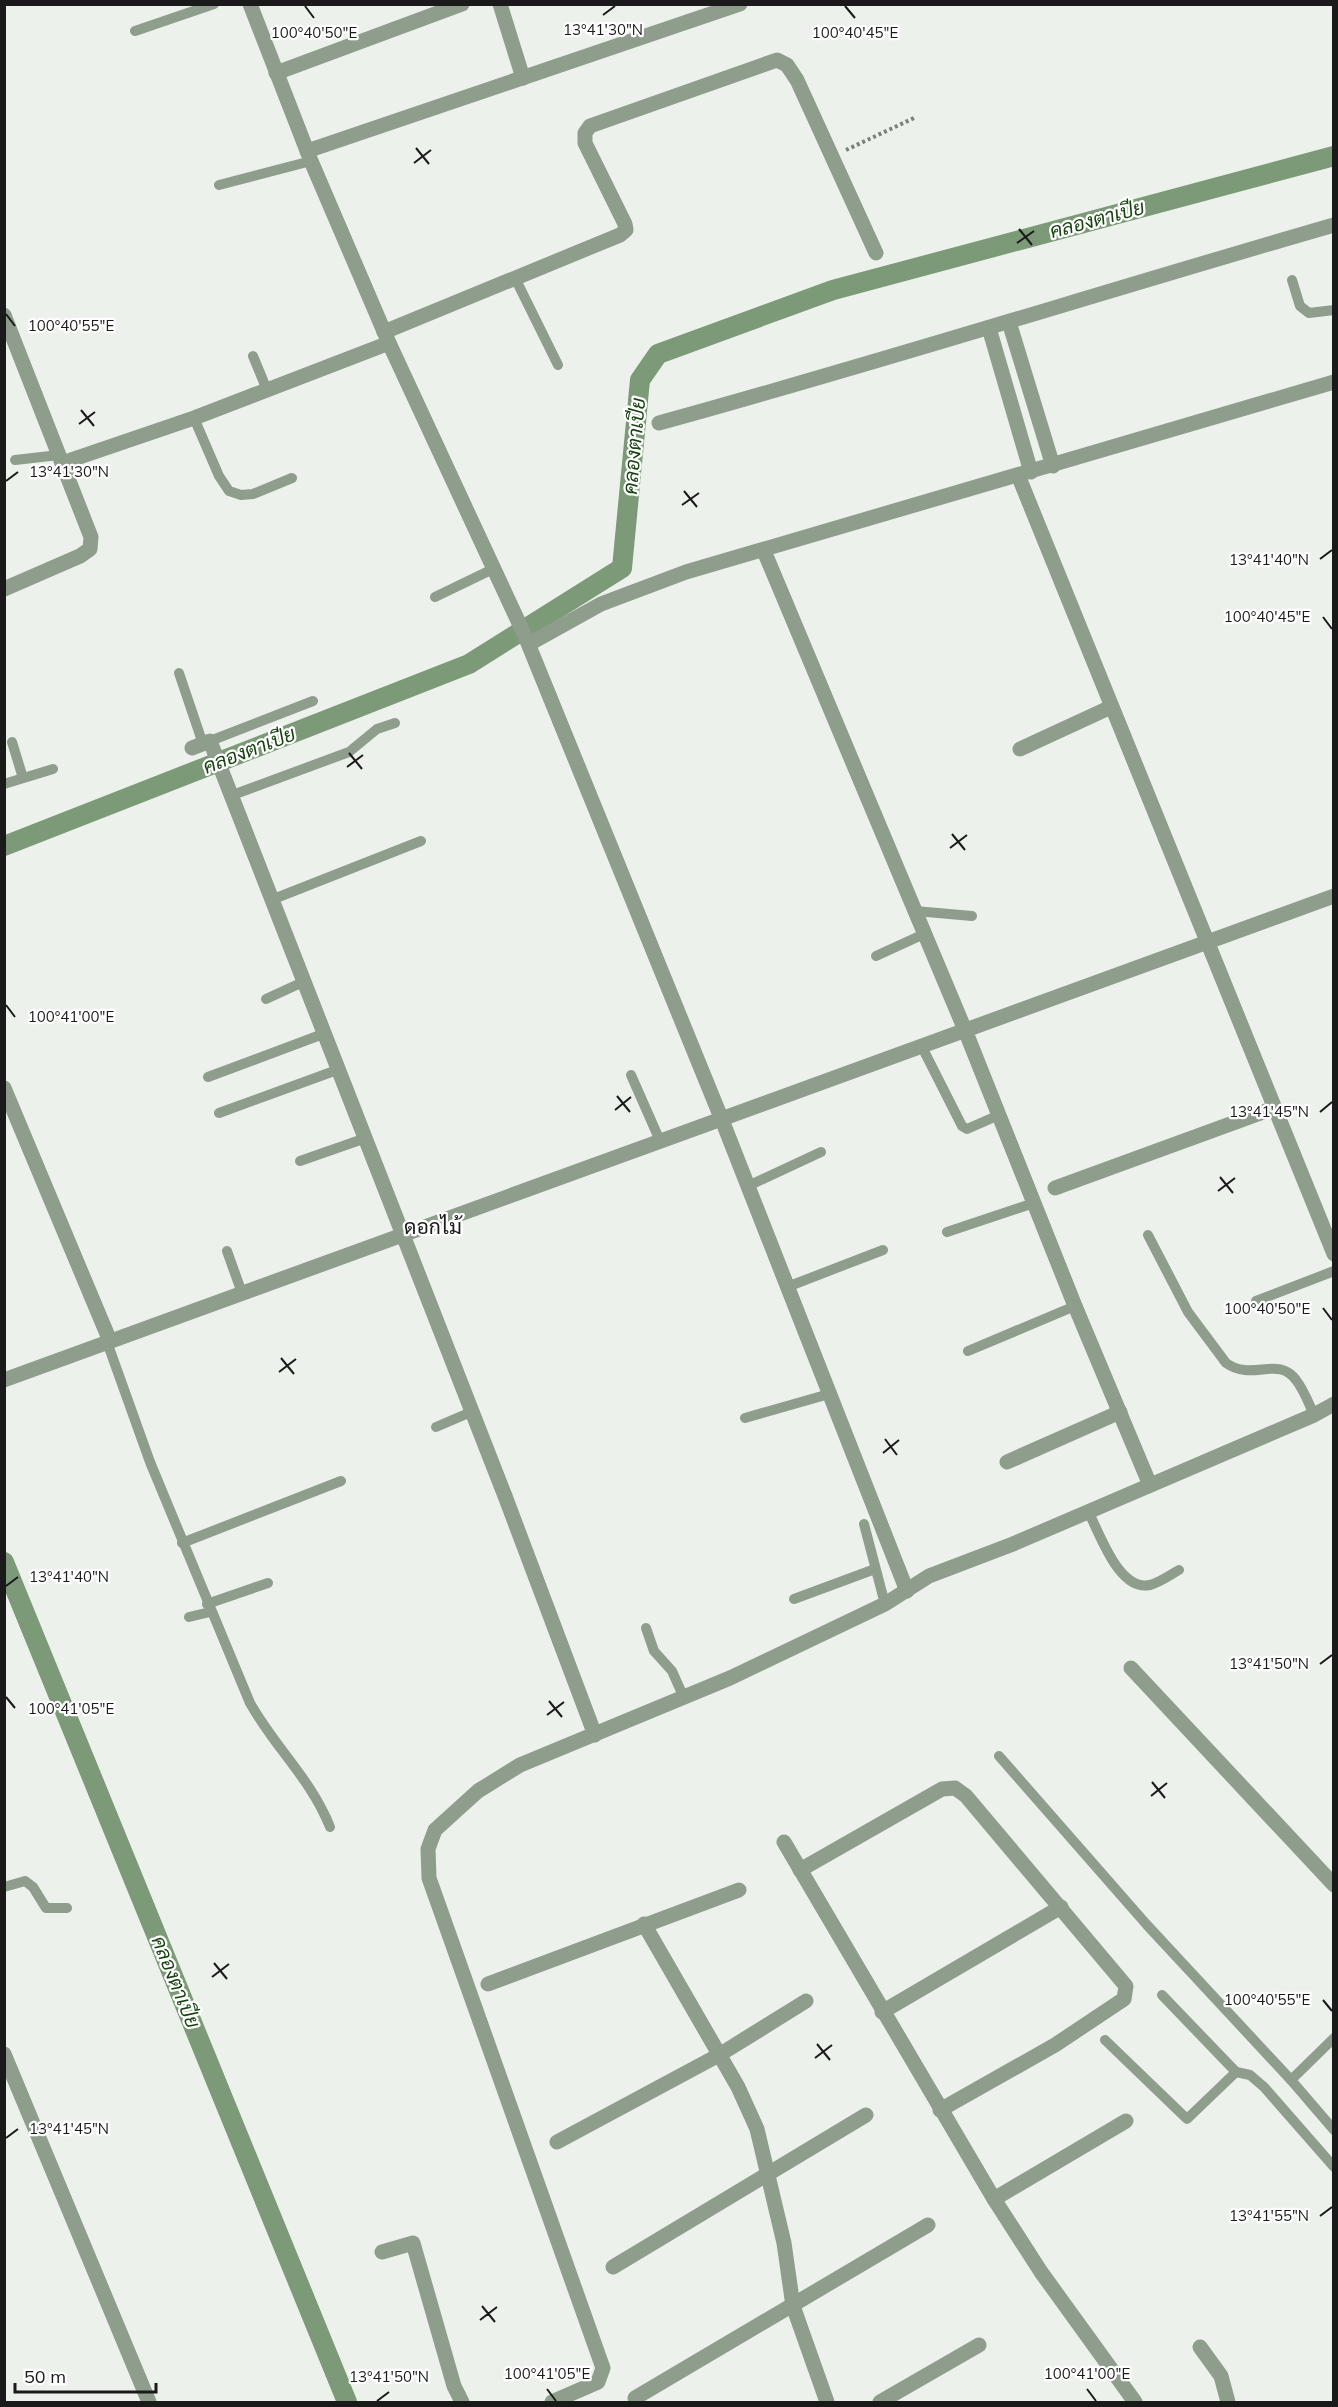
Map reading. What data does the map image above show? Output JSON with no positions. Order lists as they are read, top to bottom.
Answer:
{
  "districts": ["ดอกไม้"],
  "water": ["คลองตาเปีย"],
  "scale_bar": "50 m",
  "coordinates": [
    "13°41'30\"N",
    "100°40'50\"E",
    "100°40'45\"E",
    "100°40'55\"E",
    "13°41'40\"N",
    "100°41'00\"E",
    "13°41'45\"N",
    "13°41'50\"N",
    "100°41'05\"E",
    "13°41'55\"N"
  ]
}
